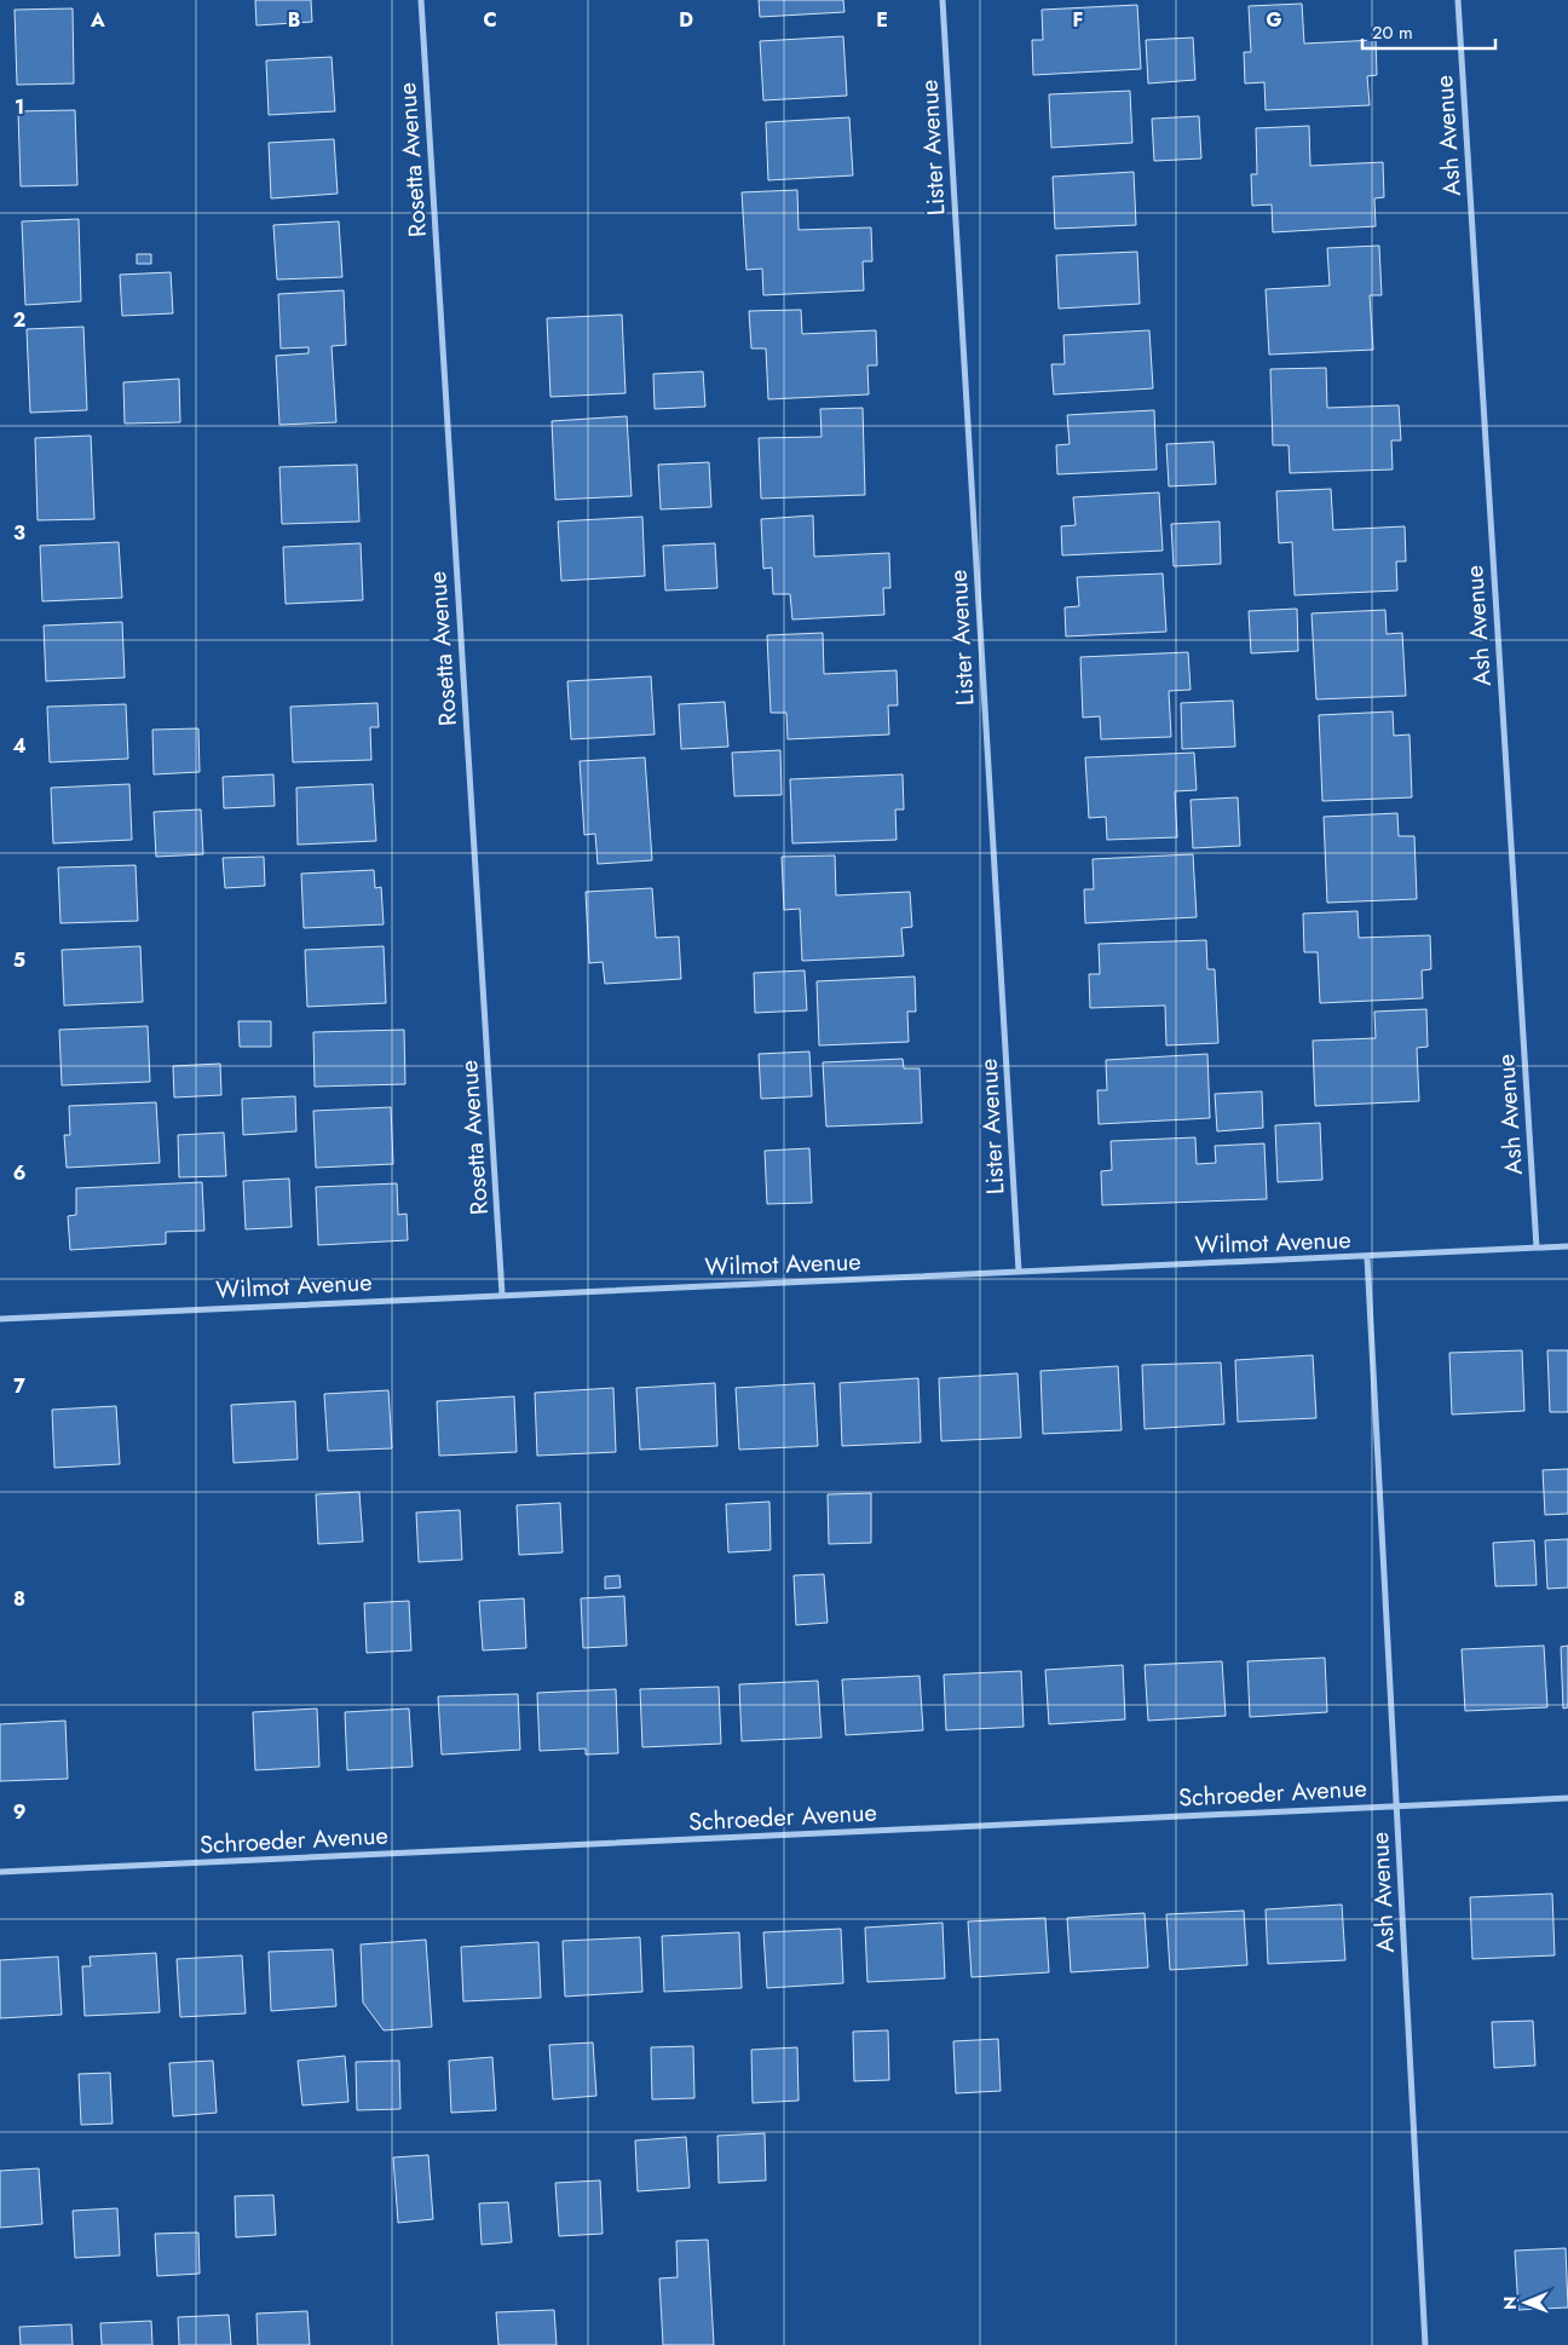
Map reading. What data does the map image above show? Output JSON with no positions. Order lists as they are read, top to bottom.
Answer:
{
  "streets": {
    "street": [
      "Ash Avenue",
      "Lister Avenue",
      "Rosetta Avenue",
      "Wilmot Avenue",
      "Schroeder Avenue"
    ]
  },
  "crossings": [
    ["Ash Avenue", "Wilmot Avenue"],
    ["Ash Avenue", "Schroeder Avenue"],
    ["Lister Avenue", "Wilmot Avenue"],
    ["Rosetta Avenue", "Wilmot Avenue"]
  ],
  "scale_bar": "20 m",
  "north": "left",
  "grid": {
    "columns": [
      "A",
      "B",
      "C",
      "D",
      "E",
      "F",
      "G"
    ],
    "rows": [
      "1",
      "2",
      "3",
      "4",
      "5",
      "6",
      "7",
      "8",
      "9"
    ]
  }
}
